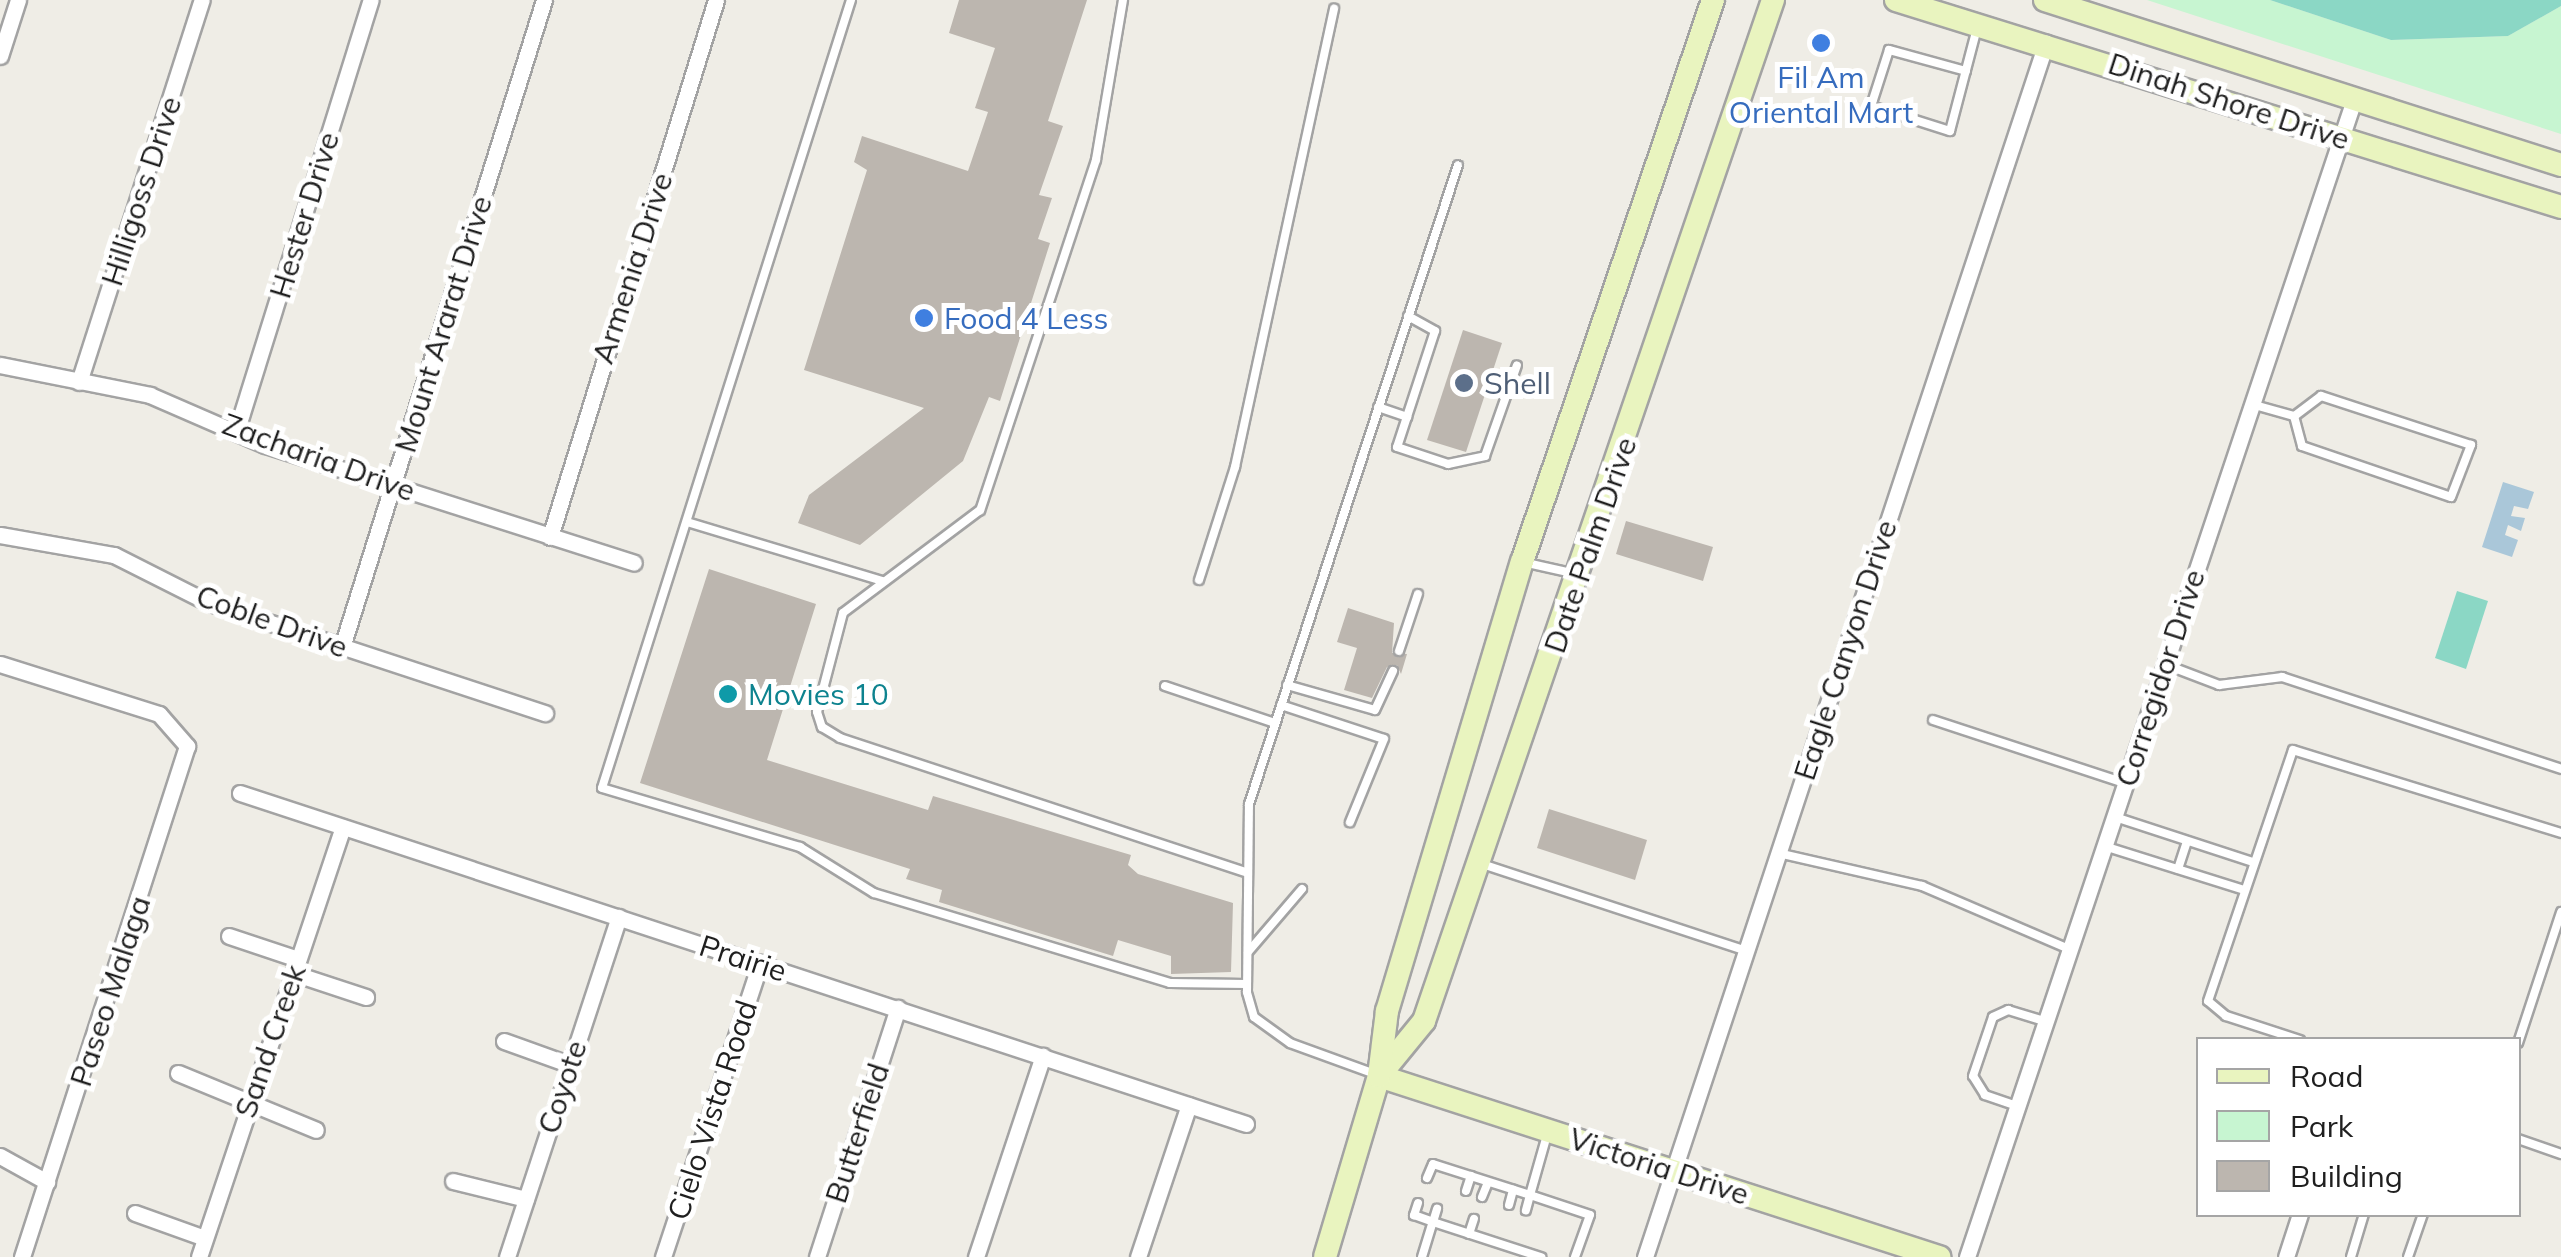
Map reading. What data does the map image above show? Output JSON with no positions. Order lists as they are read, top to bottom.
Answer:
{
  "streets": {
    "main road": ["Dinah Shore Drive", "Date Palm Drive", "Victoria Drive"],
    "street": [
      "Hilligoss Drive",
      "Hester Drive",
      "Armenia Drive",
      "Mount Ararat Drive",
      "Zacharia Drive",
      "Coble Drive",
      "Eagle Canyon Drive",
      "Corregidor Drive",
      "Prairie",
      "Paseo Malaga",
      "Sand Creek",
      "Coyote",
      "Cielo Vista Road",
      "Butterfield"
    ]
  },
  "crossings": [
    ["Dinah Shore Drive", "Eagle Canyon Drive"],
    ["Dinah Shore Drive", "Corregidor Drive"],
    ["Hilligoss Drive", "Zacharia Drive"],
    ["Hester Drive", "Zacharia Drive"],
    ["Armenia Drive", "Zacharia Drive"],
    ["Mount Ararat Drive", "Zacharia Drive"],
    ["Mount Ararat Drive", "Coble Drive"],
    ["Date Palm Drive", "Victoria Drive"],
    ["Eagle Canyon Drive", "Victoria Drive"],
    ["Prairie", "Sand Creek"],
    ["Prairie", "Coyote"],
    ["Prairie", "Cielo Vista Road"],
    ["Prairie", "Butterfield"]
  ],
  "places": [
    "Fil Am Oriental Mart",
    "Food 4 Less",
    "Shell",
    "Movies 10"
  ],
  "legend": ["Road", "Park", "Building"]
}
